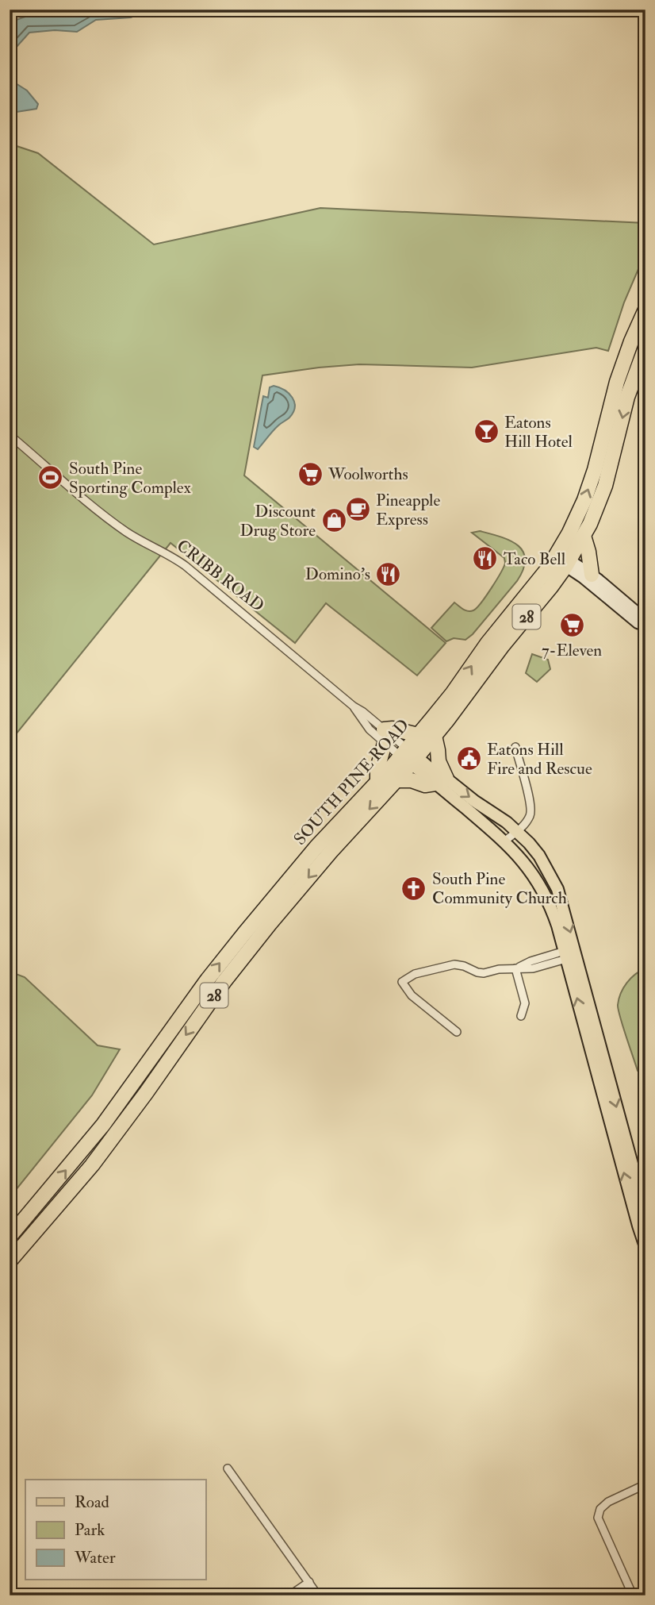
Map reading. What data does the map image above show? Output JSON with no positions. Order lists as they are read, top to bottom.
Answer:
{
  "streets": {
    "highway": ["28", "SOUTH PINE ROAD"],
    "street": ["CRIBB ROAD"]
  },
  "crossings": [
    ["CRIBB ROAD", "SOUTH PINE ROAD"]
  ],
  "places": {
    "bar": ["Eatons Hill Hotel"],
    "supermarket": ["Woolworths", "7-Eleven"],
    "sports": ["South Pine Sporting Complex"],
    "cafe": ["Pineapple Express"],
    "shop": ["Discount Drug Store"],
    "restaurant": ["Taco Bell", "Domino's"],
    "public building": ["Eatons Hill Fire and Rescue"],
    "church": ["South Pine Community Church"]
  },
  "legend": ["Road", "Park", "Water"]
}
